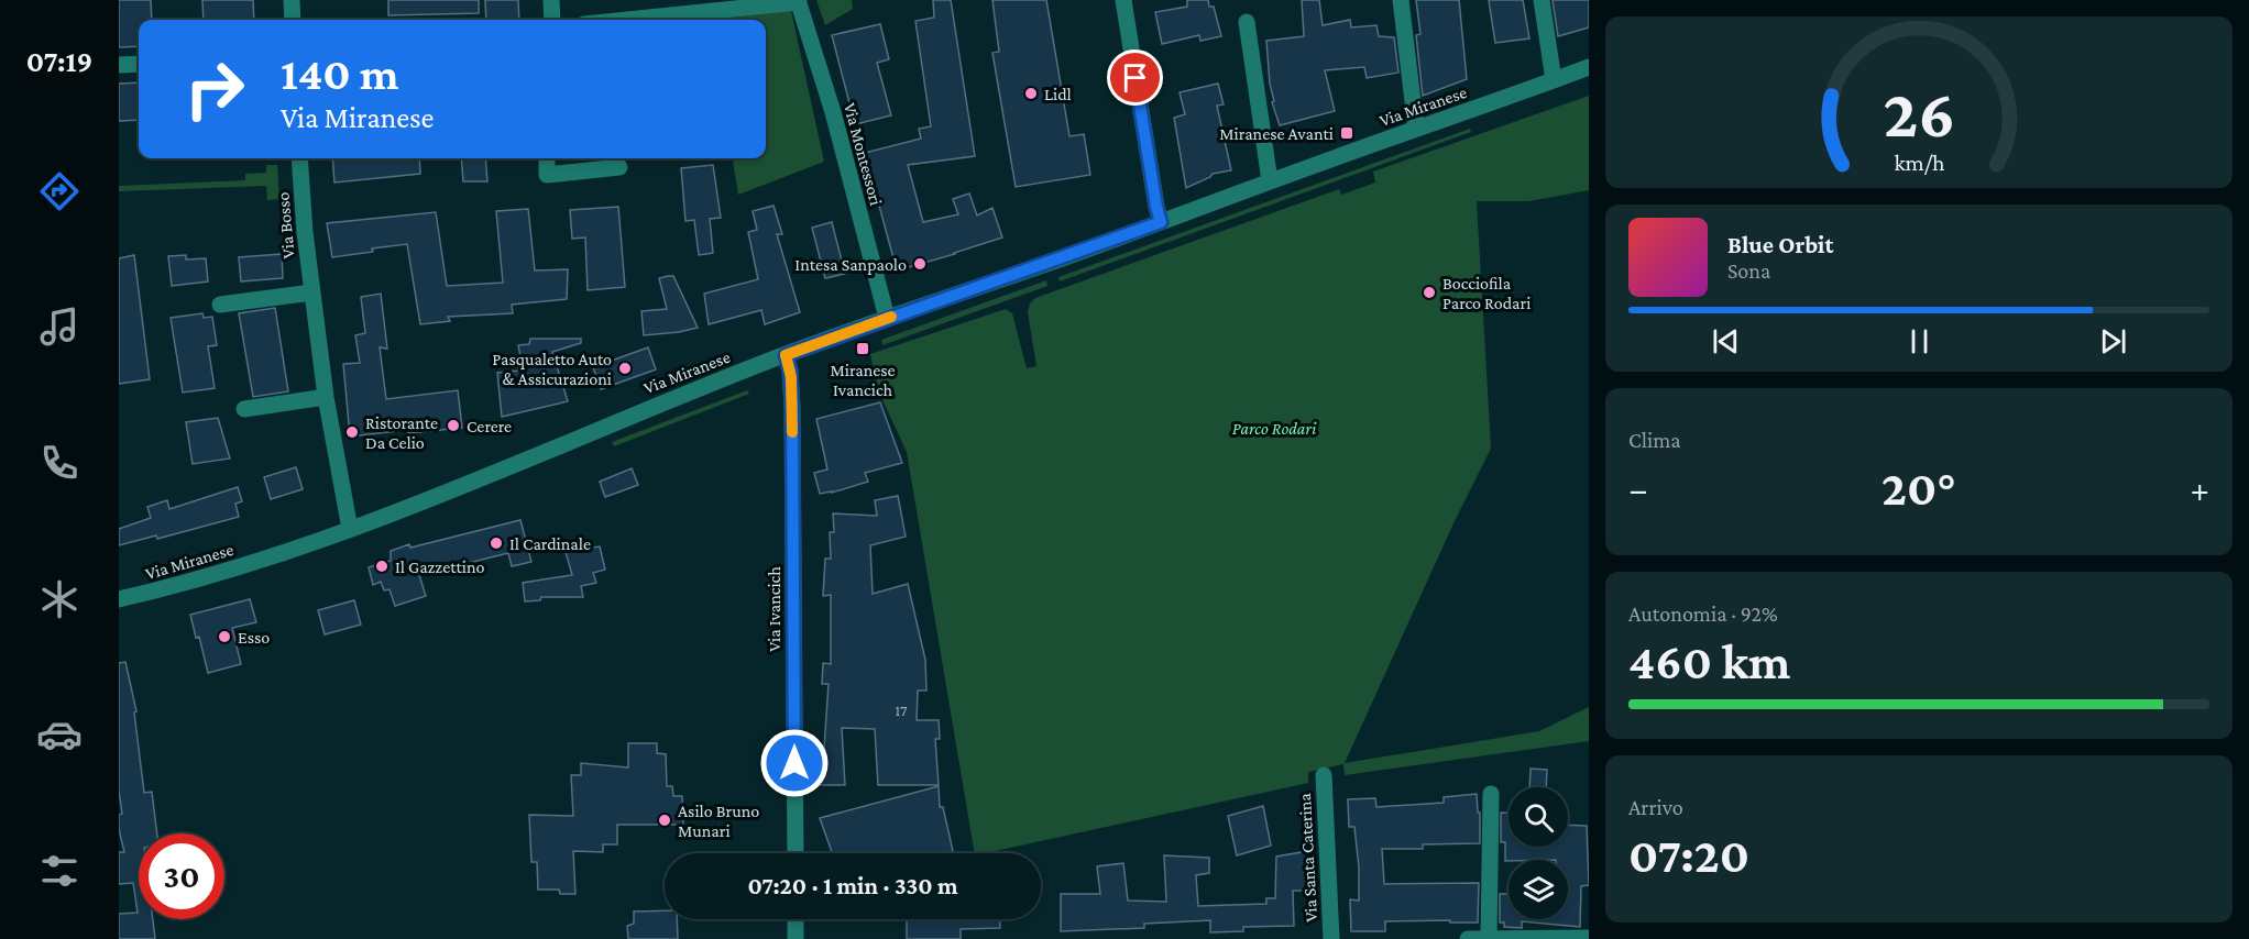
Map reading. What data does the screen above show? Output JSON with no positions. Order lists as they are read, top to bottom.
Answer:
{
  "streets": {
    "street": [
      "Via Miranese",
      "Via Montessori",
      "Via Bosso",
      "Via Ivancich",
      "Via Santa Caterina"
    ]
  },
  "crossings": [
    ["Via Miranese", "Via Montessori"],
    ["Via Miranese", "Via Bosso"],
    ["Via Miranese", "Via Ivancich"]
  ],
  "parks": ["Parco Rodari"],
  "places": {
    "other": [
      "Lidl",
      "Intesa Sanpaolo",
      "Bocciofila Parco Rodari",
      "Pasqualetto Auto & Assicurazioni",
      "Cerere",
      "Ristorante Da Celio",
      "Il Cardinale",
      "Il Gazzettino",
      "Esso",
      "Asilo Bruno Munari"
    ],
    "transit": ["Miranese Avanti", "Miranese Ivancich"]
  },
  "house_numbers": ["17"],
  "page": {
    "tabs": "07:19",
    "turn": ["140 m", "Via Miranese"],
    "song": ["Blue Orbit", "Sona"],
    "tile": [
      "Clima",
      ["Autonomia · 92%", "460 km"],
      ["Arrivo", "07:20"]
    ],
    "heat": ["−", "20°", "+"],
    "limit": "30",
    "trip": "07:20 · 1 min · 330 m",
    "gauge": ["26", "km/h"]
  }
}
